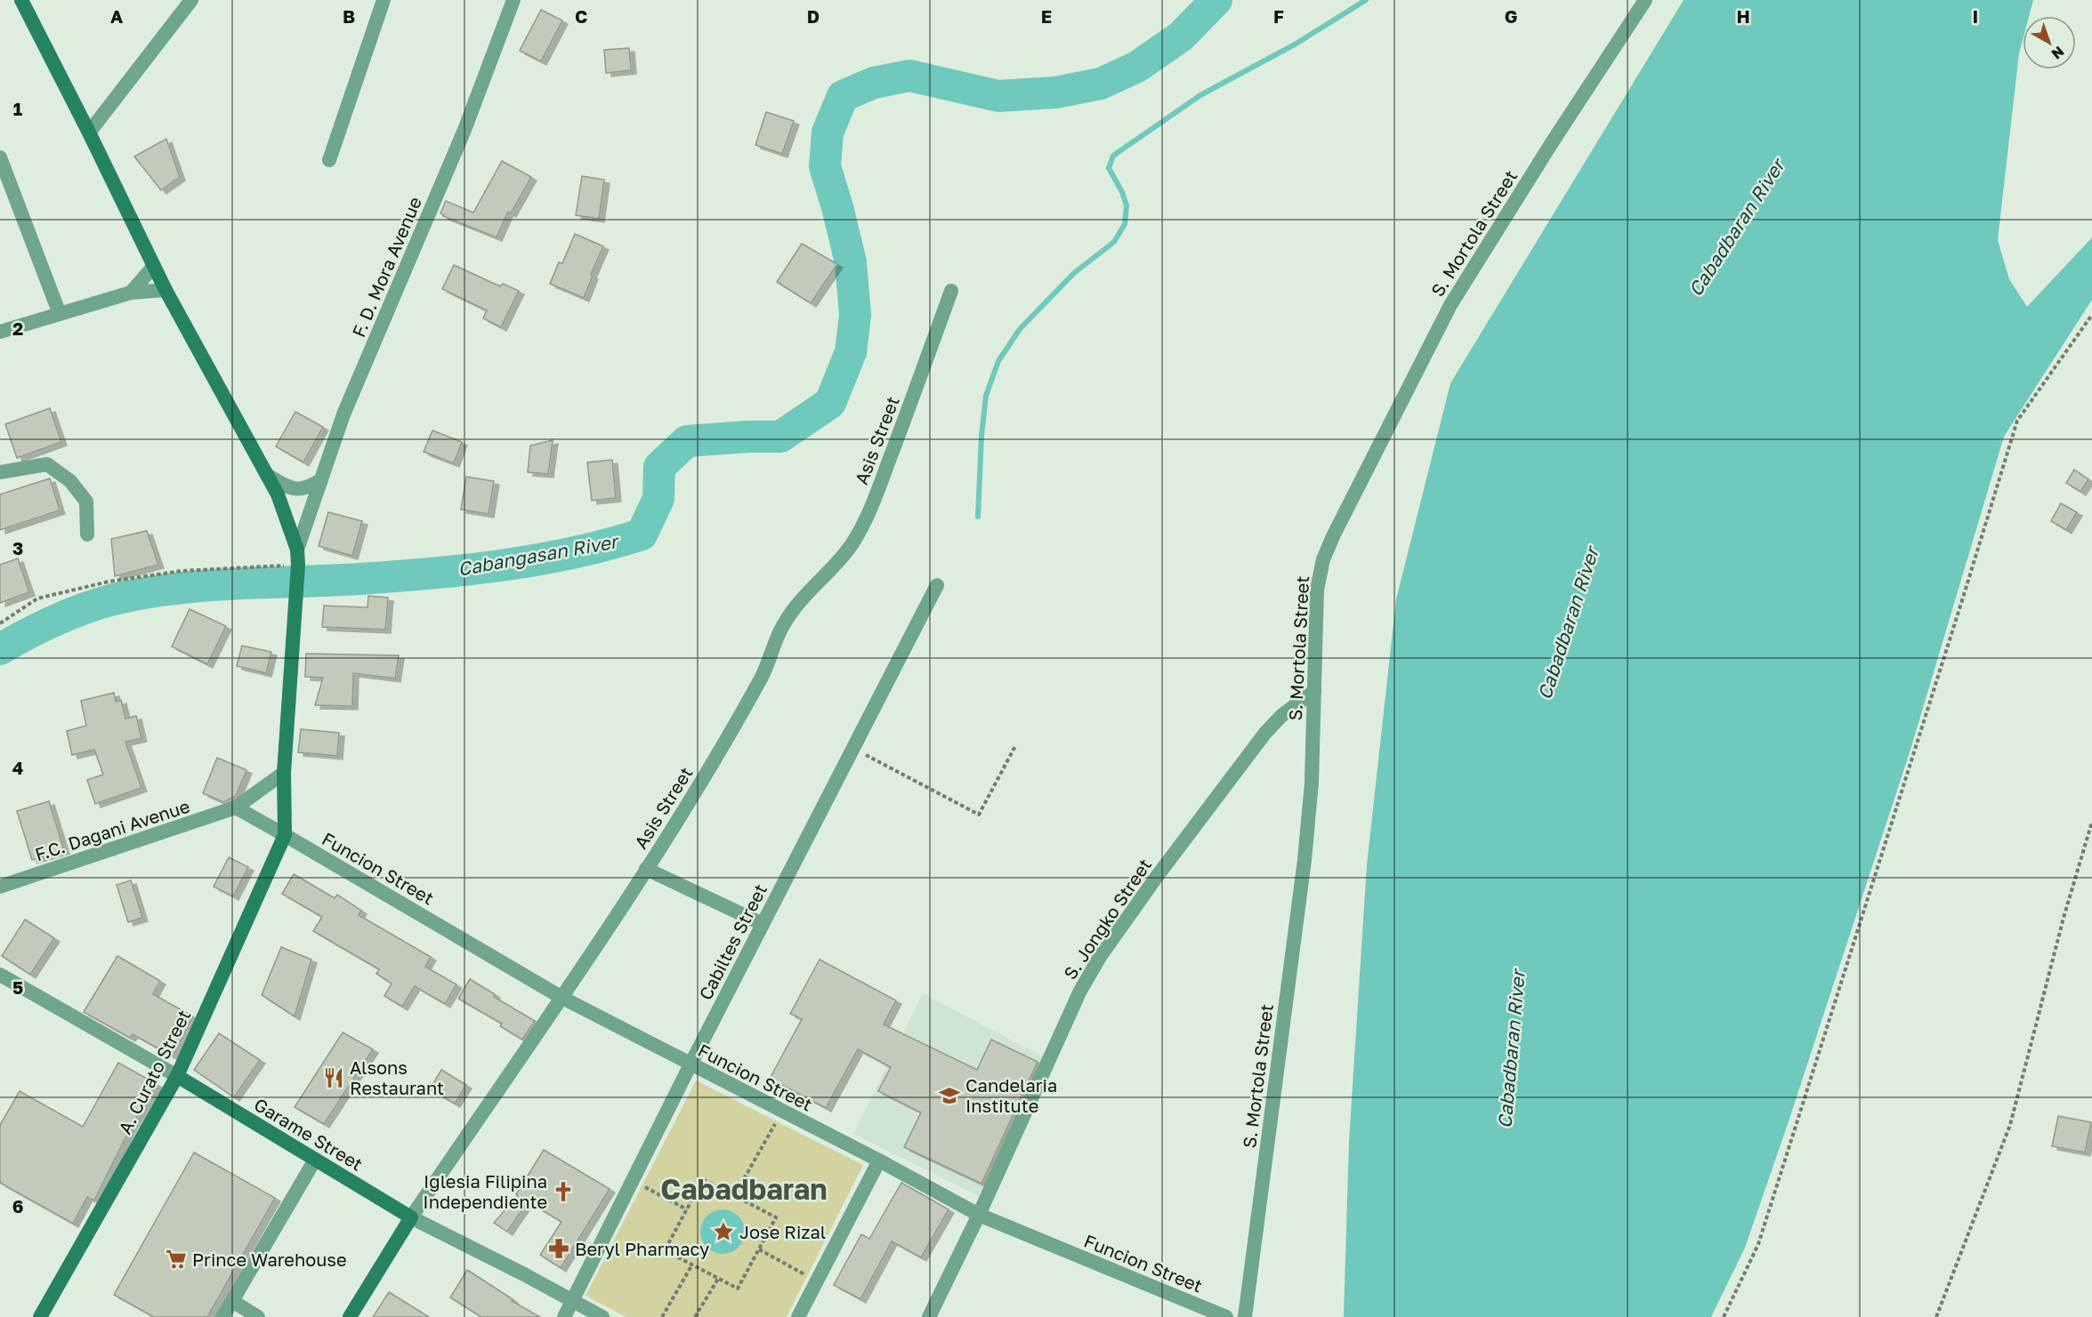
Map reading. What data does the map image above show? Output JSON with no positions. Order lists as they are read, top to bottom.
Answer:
{
  "streets": {
    "main road": ["Asis Street", "A. Curato Street", "Garame Street"],
    "street": [
      "S. Mortola Street",
      "F. D. Mora Avenue",
      "F.C. Dagani Avenue",
      "Funcion Street",
      "S. Jongko Street",
      "Cabiltes Street"
    ]
  },
  "crossings": [
    ["S. Mortola Street", "S. Jongko Street"],
    ["Asis Street", "Funcion Street"],
    ["Asis Street", "Garame Street"],
    ["F.C. Dagani Avenue", "Funcion Street"],
    ["Funcion Street", "S. Jongko Street"],
    ["Funcion Street", "Cabiltes Street"],
    ["Funcion Street", "A. Curato Street"],
    ["Cabiltes Street", "Garame Street"],
    ["A. Curato Street", "Garame Street"]
  ],
  "districts": ["Cabadbaran"],
  "water": ["Cabadbaran River", "Cabangasan River"],
  "places": {
    "restaurant": ["Alsons Restaurant"],
    "school or university": ["Candelaria Institute"],
    "church": ["Iglesia Filipina Independiente"],
    "place": ["Jose Rizal"],
    "pharmacy": ["Beryl Pharmacy"],
    "supermarket": ["Prince Warehouse"]
  },
  "north": "bottom right",
  "grid": {
    "columns": [
      "A",
      "B",
      "C",
      "D",
      "E",
      "F",
      "G",
      "H",
      "I"
    ],
    "rows": [
      "1",
      "2",
      "3",
      "4",
      "5",
      "6"
    ]
  }
}
